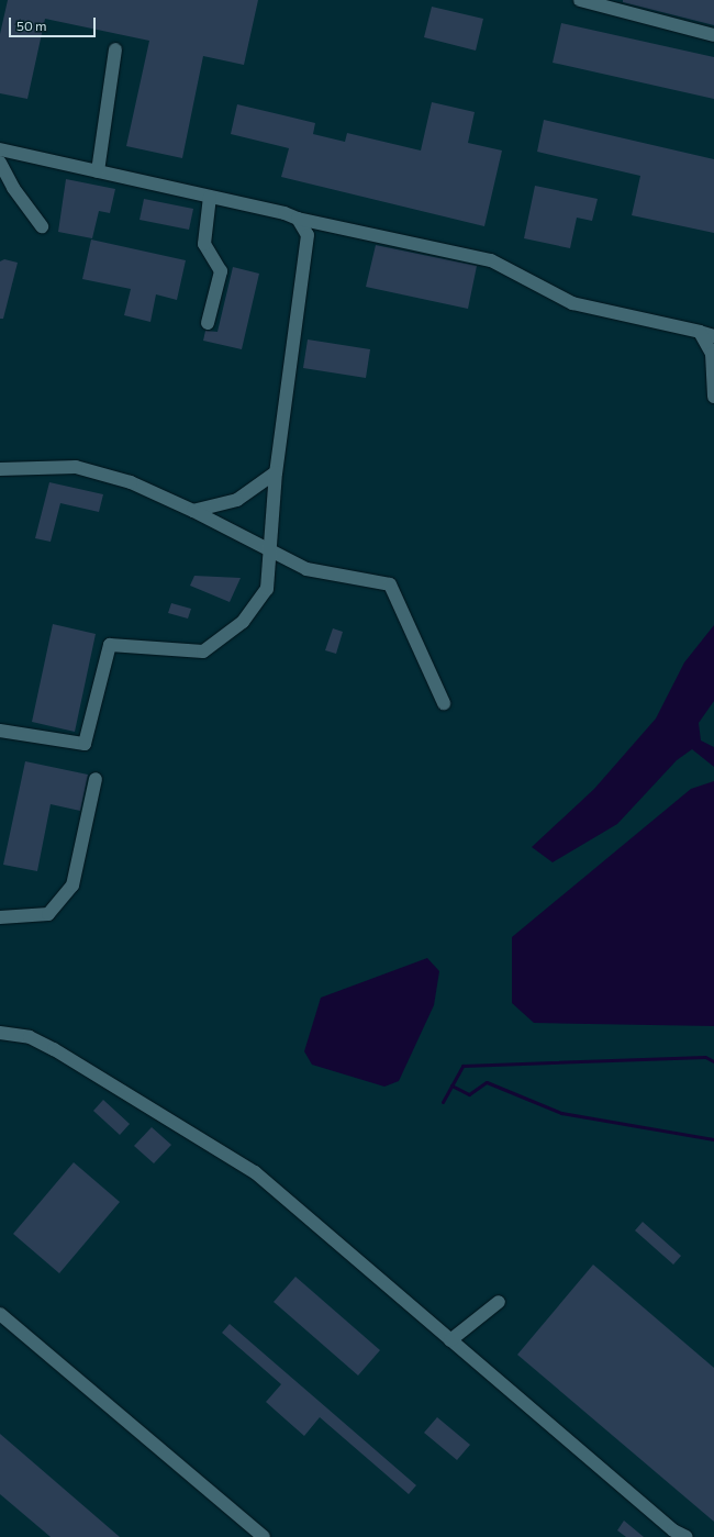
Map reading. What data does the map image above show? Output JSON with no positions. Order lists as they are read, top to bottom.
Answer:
{
  "scale_bar": "50 m"
}
